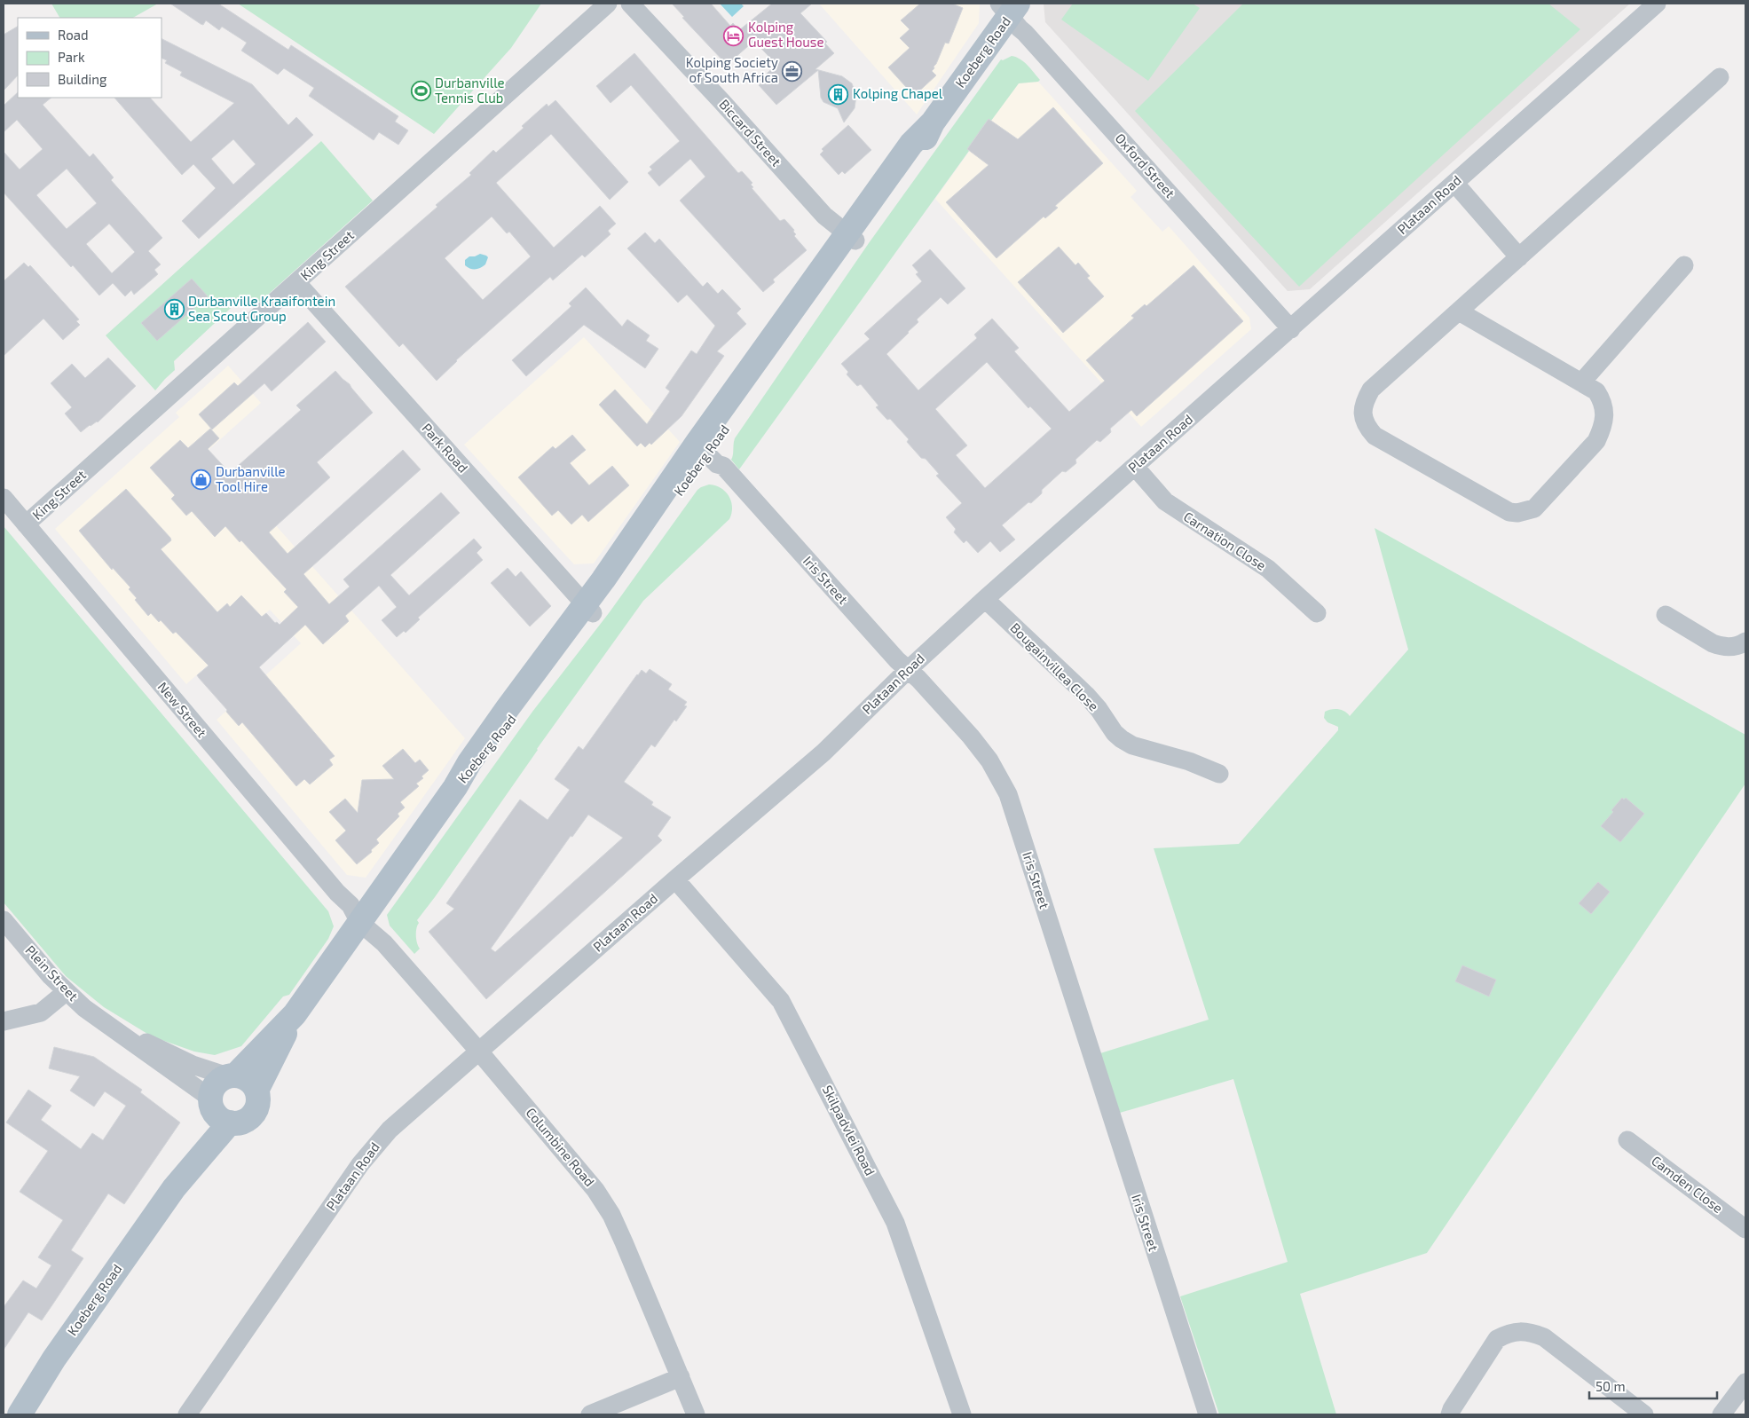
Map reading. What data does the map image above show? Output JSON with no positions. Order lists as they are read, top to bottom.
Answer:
{
  "streets": {
    "main road": ["Koeberg Road"],
    "street": [
      "Biccard Street",
      "Oxford Street",
      "Plataan Road",
      "King Street",
      "Park Road",
      "Carnation Close",
      "Iris Street",
      "Bougainvillea Close",
      "New Street",
      "Plein Street",
      "Skilpadvlei Road",
      "Columbine Road",
      "Camden Close"
    ]
  },
  "crossings": [
    ["Koeberg Road", "Biccard Street"],
    ["Koeberg Road", "Oxford Street"],
    ["Koeberg Road", "Park Road"],
    ["Koeberg Road", "Iris Street"],
    ["Koeberg Road", "New Street"],
    ["Koeberg Road", "Plein Street"],
    ["Koeberg Road", "Columbine Road"],
    ["Oxford Street", "Plataan Road"],
    ["Plataan Road", "Carnation Close"],
    ["Plataan Road", "Iris Street"],
    ["Plataan Road", "Bougainvillea Close"],
    ["Plataan Road", "Skilpadvlei Road"],
    ["Plataan Road", "Columbine Road"],
    ["King Street", "Park Road"],
    ["King Street", "New Street"],
    ["New Street", "Columbine Road"]
  ],
  "places": {
    "hotel": ["Kolping Guest House"],
    "office": ["Kolping Society of South Africa"],
    "sports": ["Durbanville Tennis Club"],
    "building": ["Kolping Chapel", "Durbanville Kraaifontein Sea Scout Group"],
    "shop": ["Durbanville Tool Hire"]
  },
  "legend": ["Road", "Park", "Building"],
  "scale_bar": "50 m"
}
